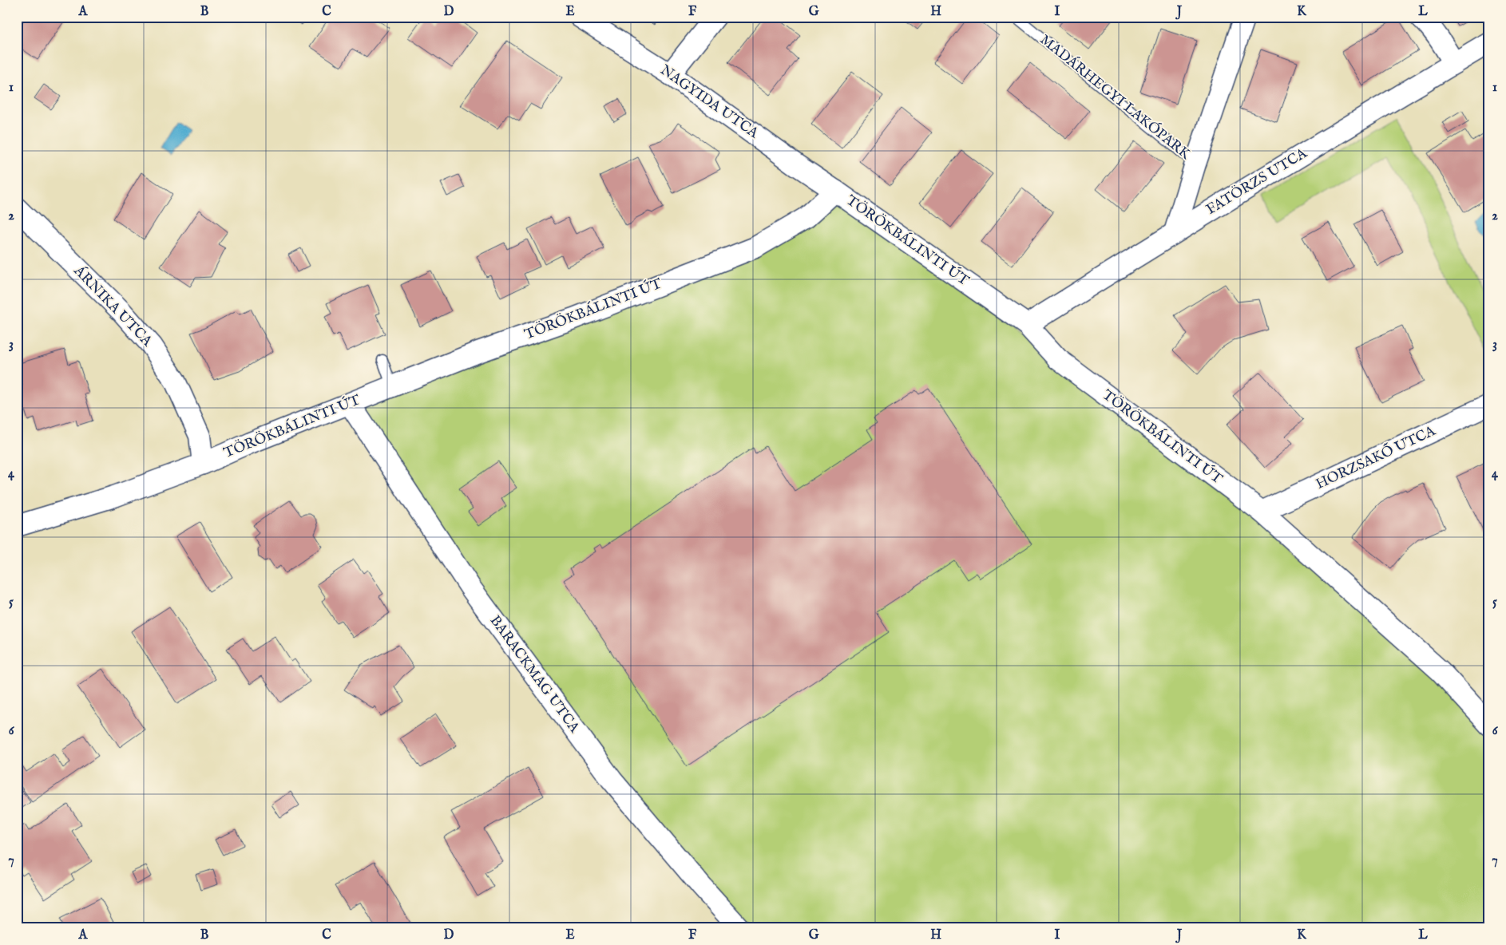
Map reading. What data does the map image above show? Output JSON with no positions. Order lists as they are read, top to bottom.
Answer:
{
  "streets": {
    "street": [
      "NAGYIDA UTCA",
      "FATÖRZS UTCA",
      "TÖRÖKBÁLINTI ÚT",
      "ÁRNIKA UTCA",
      "HORZSAKŐ UTCA",
      "BARACKMAG UTCA"
    ],
    "lane": ["MADÁRHEGYI LAKÓPARK"]
  },
  "crossings": [
    ["NAGYIDA UTCA", "TÖRÖKBÁLINTI ÚT"],
    ["FATÖRZS UTCA", "TÖRÖKBÁLINTI ÚT"],
    ["TÖRÖKBÁLINTI ÚT", "ÁRNIKA UTCA"],
    ["TÖRÖKBÁLINTI ÚT", "HORZSAKŐ UTCA"],
    ["TÖRÖKBÁLINTI ÚT", "BARACKMAG UTCA"]
  ],
  "grid": {
    "columns": [
      "A",
      "B",
      "C",
      "D",
      "E",
      "F",
      "G",
      "H",
      "I",
      "J",
      "K",
      "L"
    ],
    "rows": [
      "1",
      "2",
      "3",
      "4",
      "5",
      "6",
      "7"
    ]
  }
}
